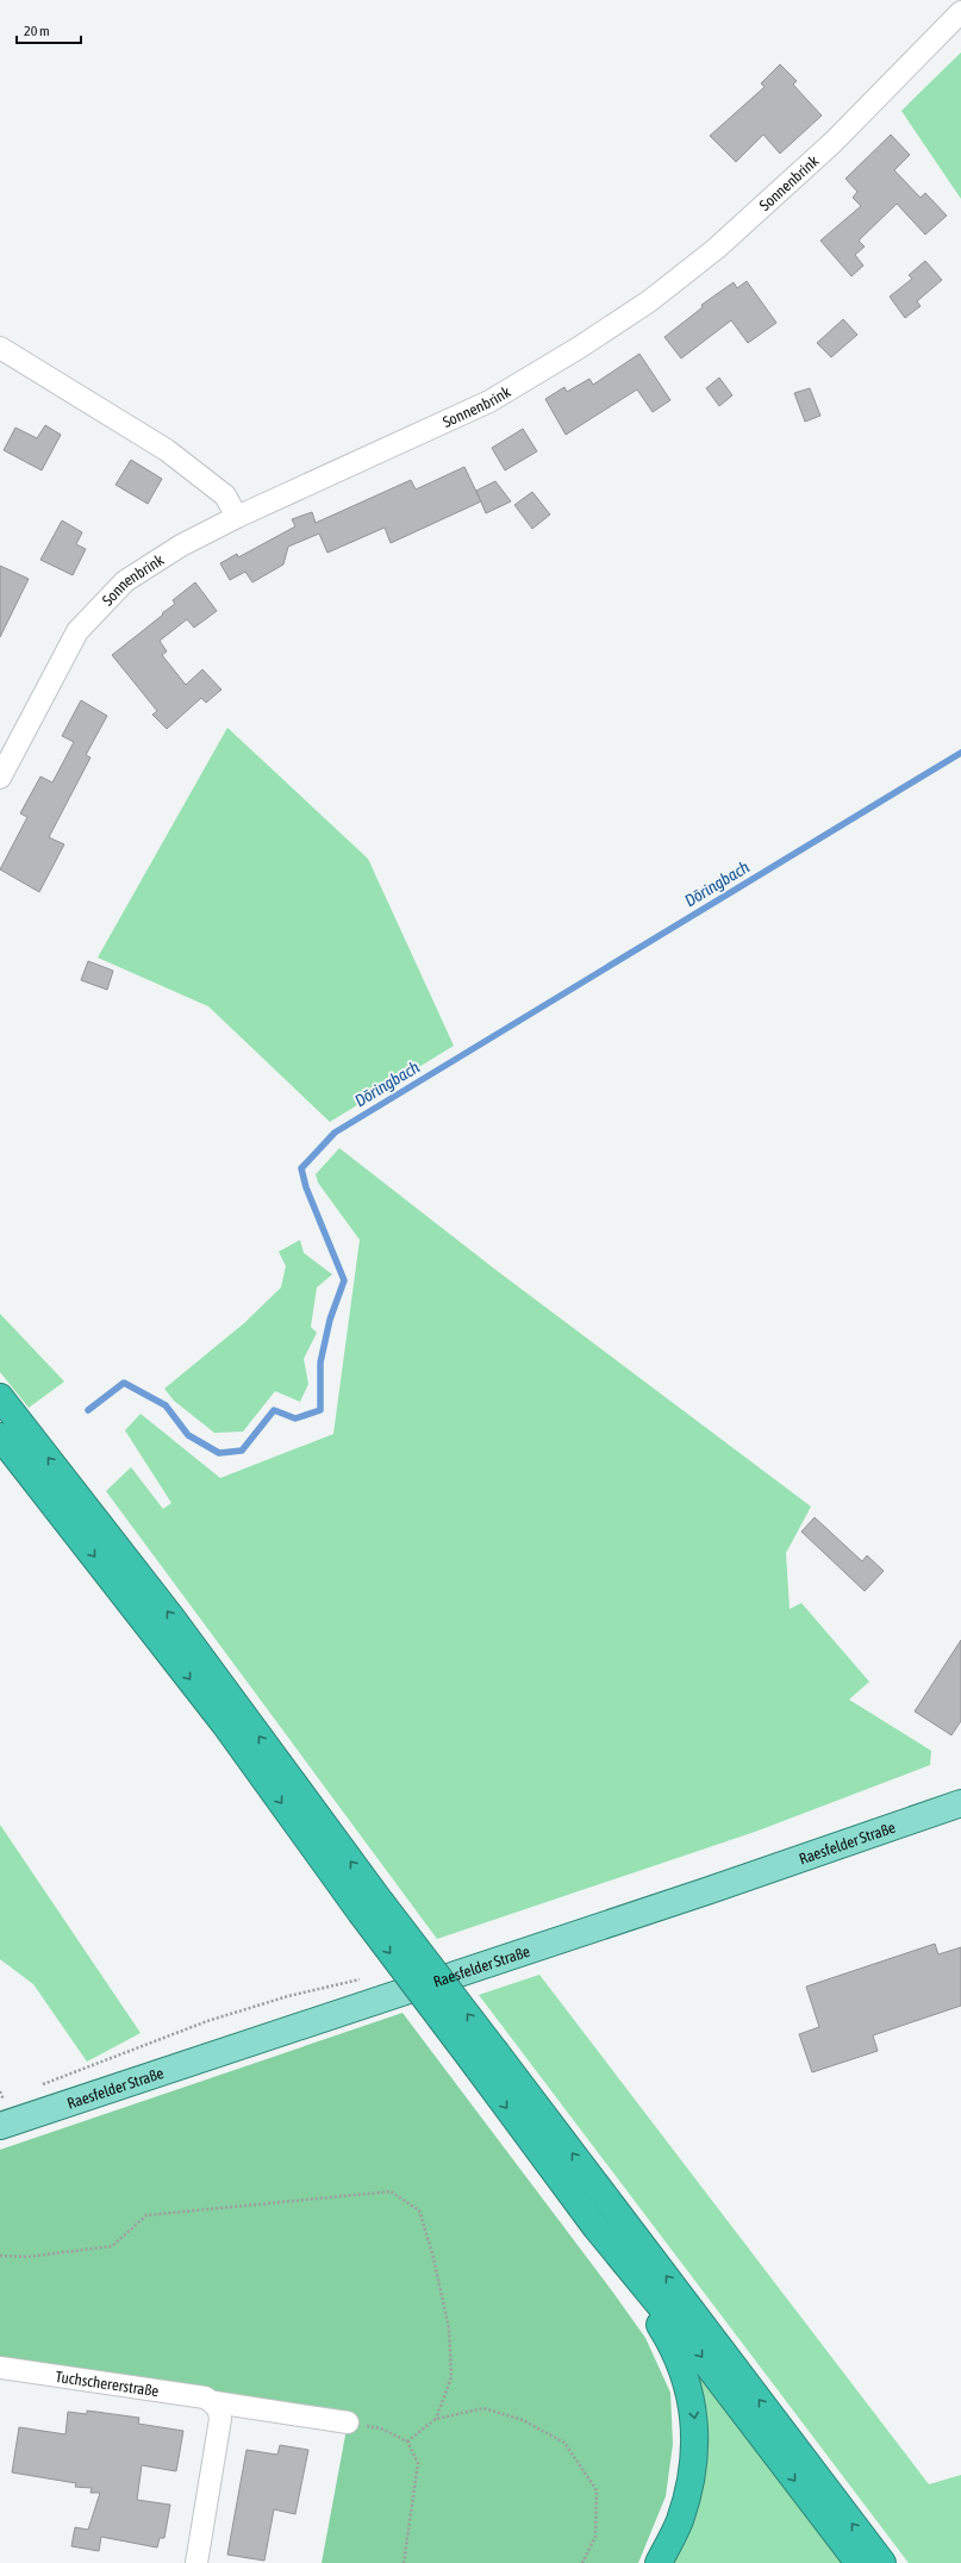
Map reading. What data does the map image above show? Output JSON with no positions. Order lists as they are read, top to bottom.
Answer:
{
  "streets": {
    "main road": ["Raesfelder Straße"],
    "street": ["Sonnenbrink", "Tuchschererstraße"]
  },
  "water": ["Döringbach"],
  "scale_bar": "20 m"
}
